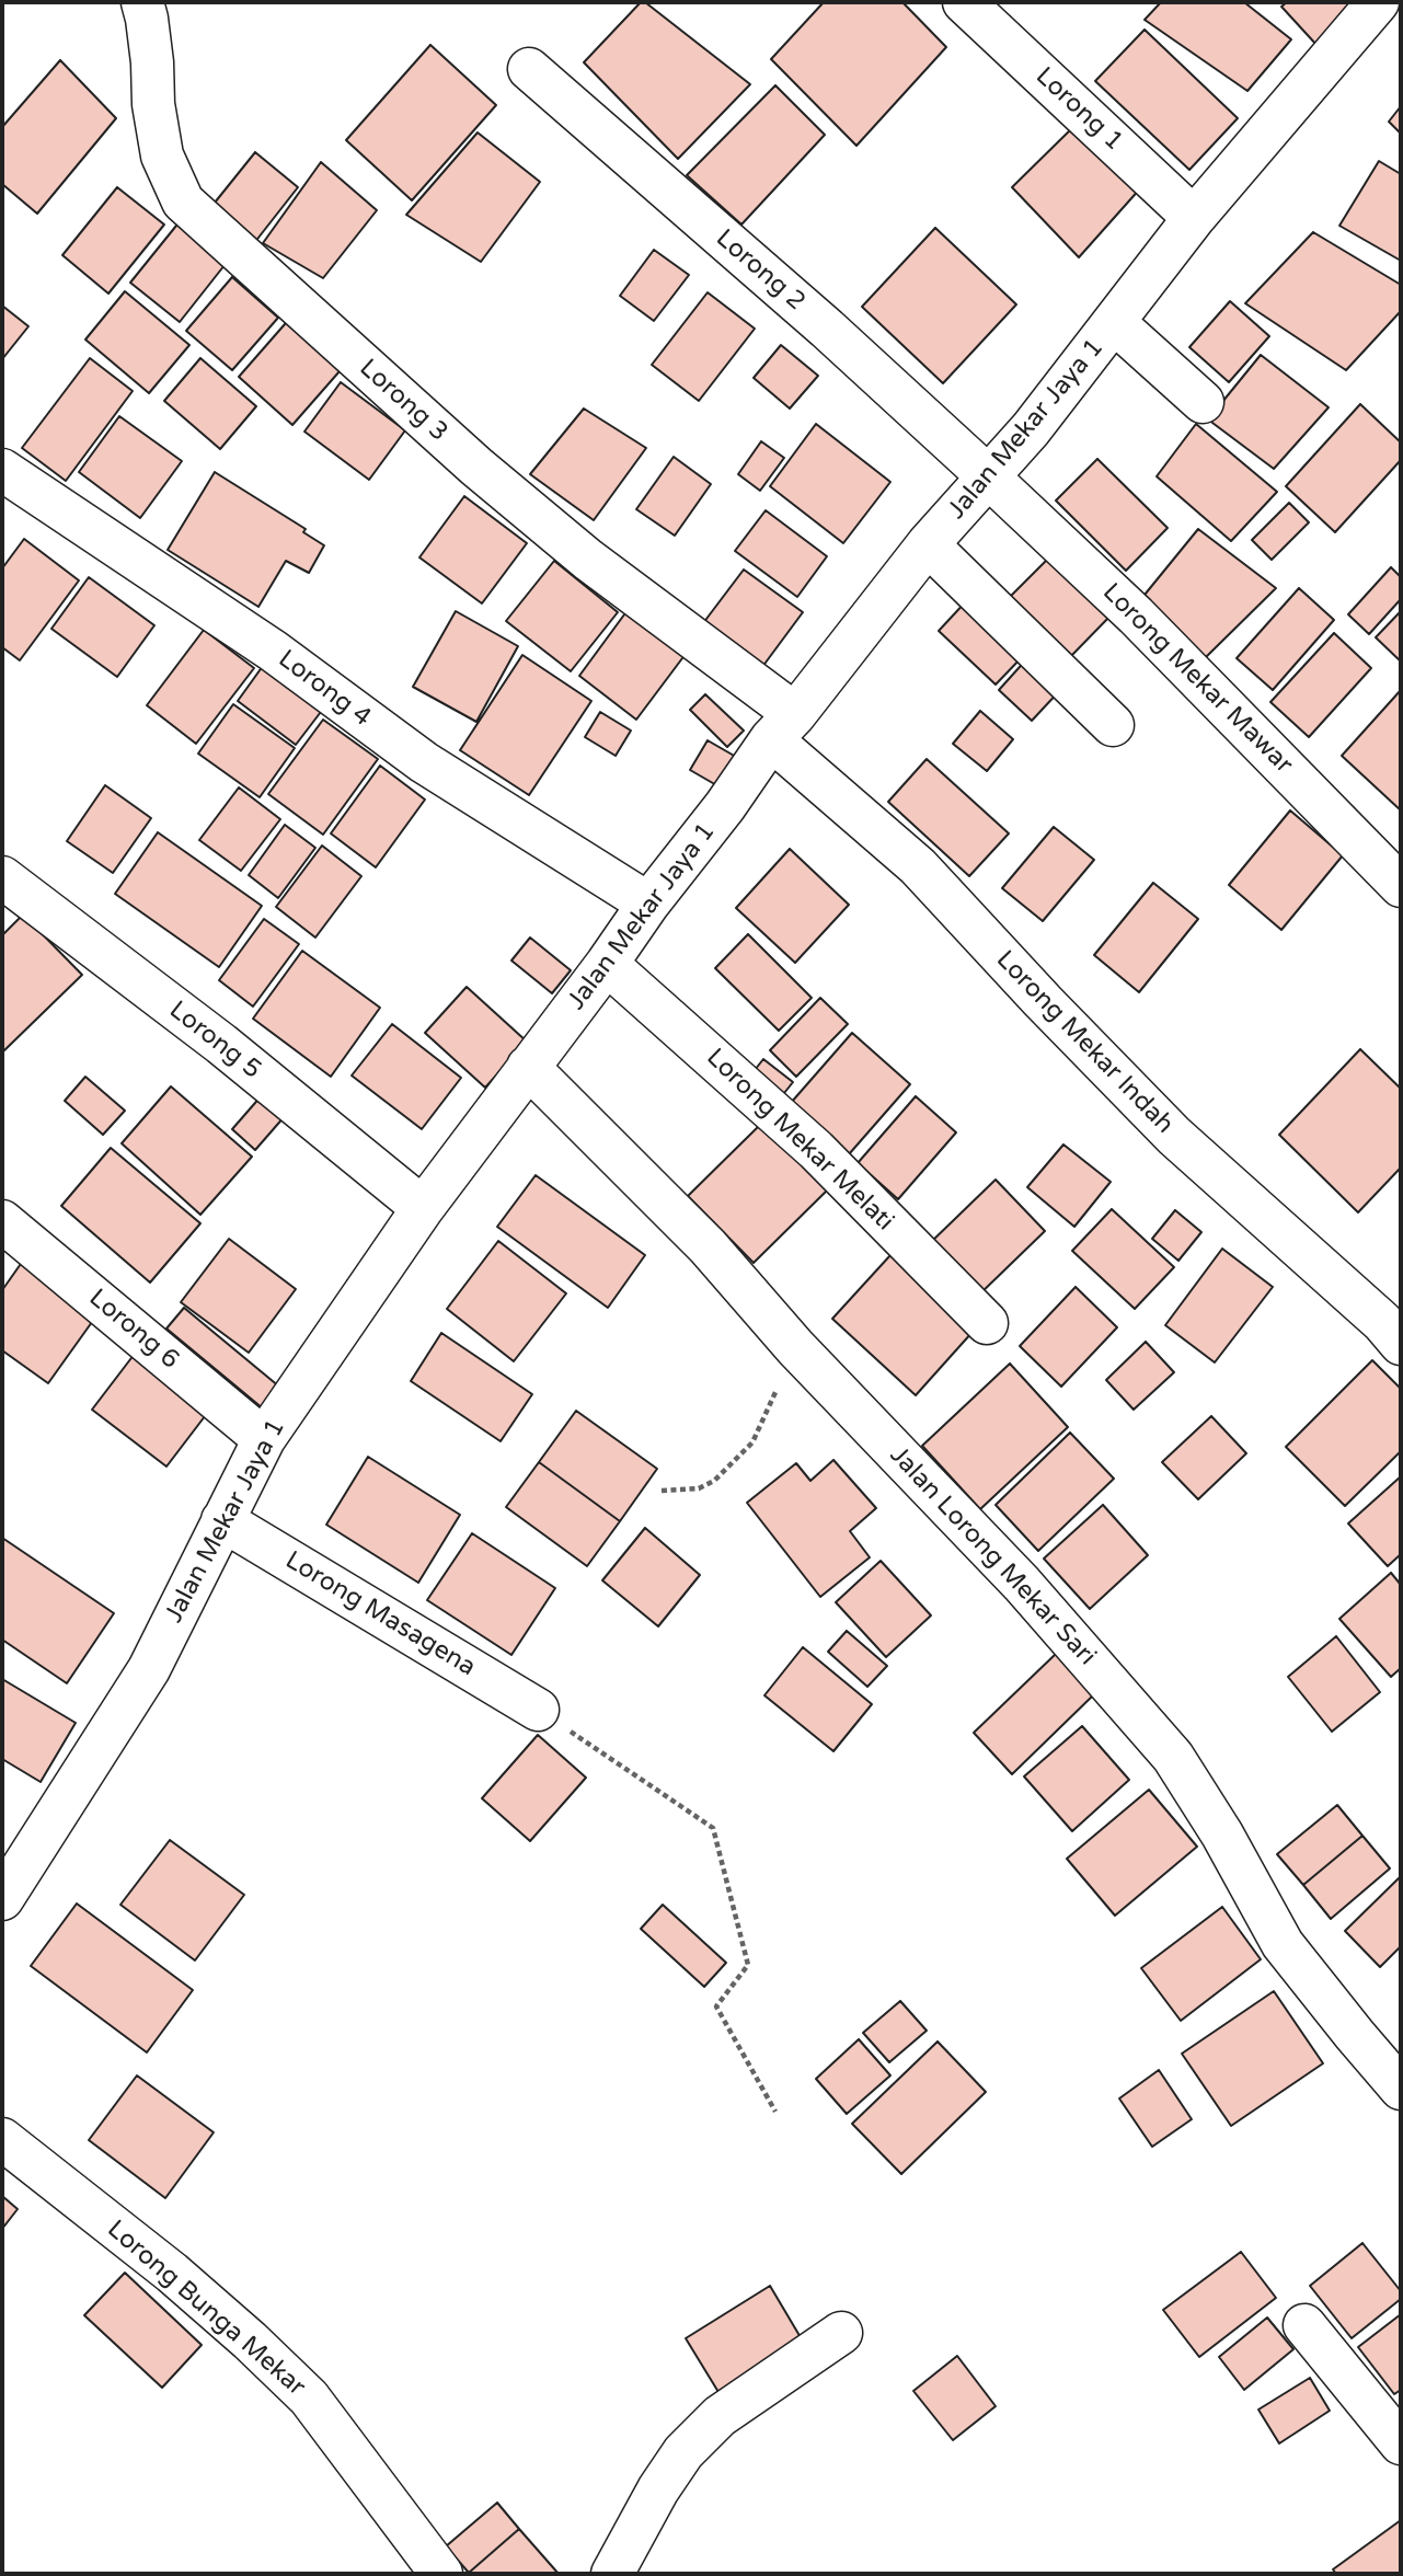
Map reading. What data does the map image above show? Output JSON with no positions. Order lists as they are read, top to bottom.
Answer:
{
  "streets": {
    "street": [
      "Lorong 1",
      "Lorong 2",
      "Lorong 3",
      "Jalan Mekar Jaya 1",
      "Lorong Mekar Mawar",
      "Lorong 4",
      "Lorong 5",
      "Lorong Mekar Indah",
      "Lorong Mekar Melati",
      "Lorong 6",
      "Jalan Lorong Mekar Sari",
      "Lorong Masagena",
      "Lorong Bunga Mekar"
    ]
  },
  "crossings": [
    ["Lorong 1", "Jalan Mekar Jaya 1"],
    ["Lorong 2", "Jalan Mekar Jaya 1"],
    ["Lorong 2", "Lorong Mekar Mawar"],
    ["Lorong 3", "Jalan Mekar Jaya 1"],
    ["Lorong 3", "Lorong Mekar Indah"],
    ["Jalan Mekar Jaya 1", "Lorong Mekar Mawar"],
    ["Jalan Mekar Jaya 1", "Lorong 4"],
    ["Jalan Mekar Jaya 1", "Lorong 5"],
    ["Jalan Mekar Jaya 1", "Lorong Mekar Indah"],
    ["Jalan Mekar Jaya 1", "Lorong Mekar Melati"],
    ["Jalan Mekar Jaya 1", "Lorong 6"],
    ["Jalan Mekar Jaya 1", "Jalan Lorong Mekar Sari"],
    ["Jalan Mekar Jaya 1", "Lorong Masagena"]
  ]
}
